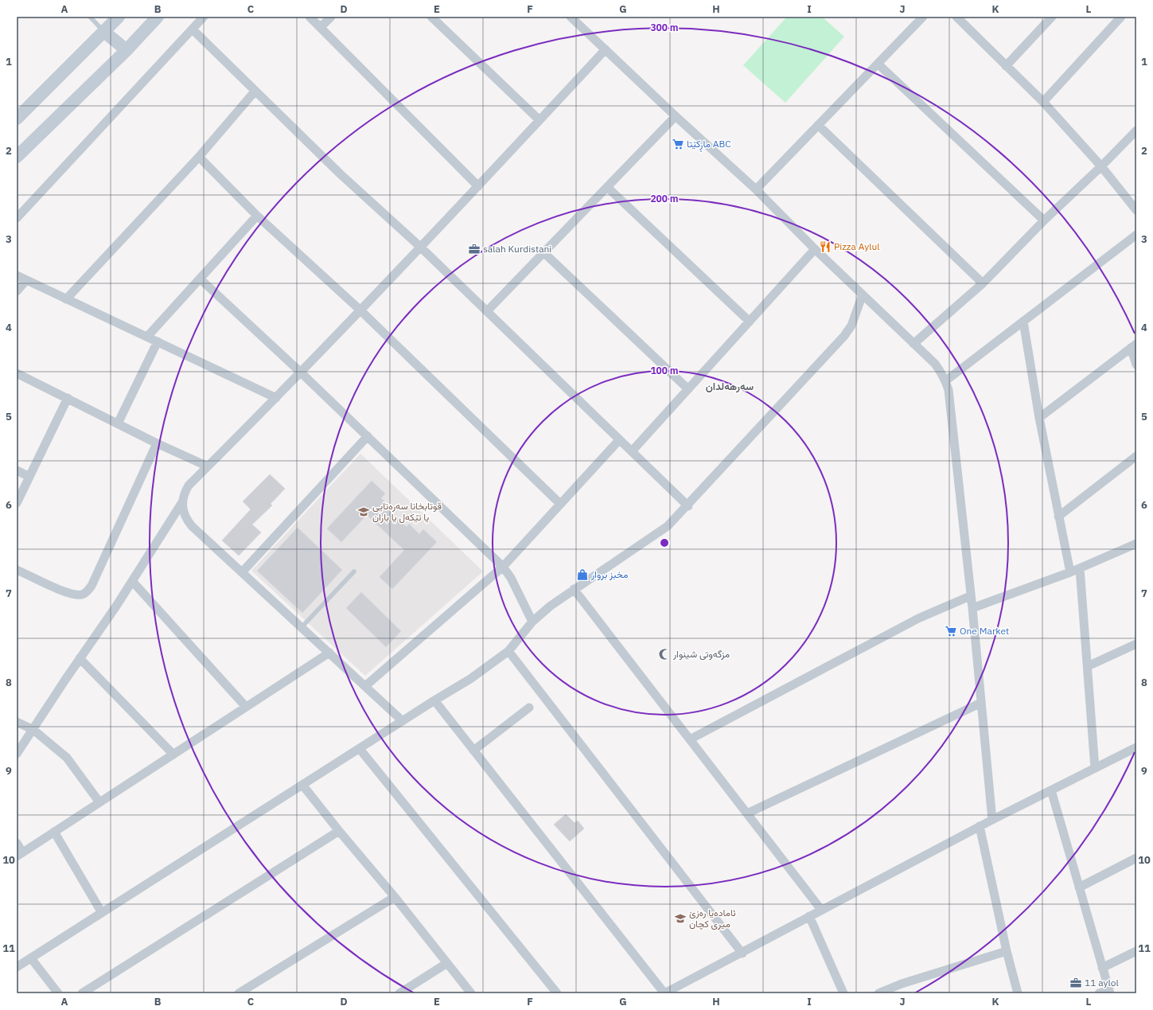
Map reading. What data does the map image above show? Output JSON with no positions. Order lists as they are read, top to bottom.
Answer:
{
  "districts": ["سەرهەلدان"],
  "places": {
    "supermarket": ["ماڕکێتا ABC", "One Market"],
    "restaurant": ["Pizza Aylul"],
    "office": ["salah Kurdistani", "11 aylol"],
    "school or university": ["قوتابخانا سەرەتایی یا تێکەل یا باران", "ئامادەيا رەزێ ميرى كچان"],
    "shop": ["مخبز بروار"],
    "mosque": ["مزگەوتی شينوار"]
  },
  "grid": {
    "columns": [
      "A",
      "B",
      "C",
      "D",
      "E",
      "F",
      "G",
      "H",
      "I",
      "J",
      "K",
      "L"
    ],
    "rows": [
      "1",
      "2",
      "3",
      "4",
      "5",
      "6",
      "7",
      "8",
      "9",
      "10",
      "11"
    ]
  },
  "rings": ["300 m", "200 m", "100 m"]
}
